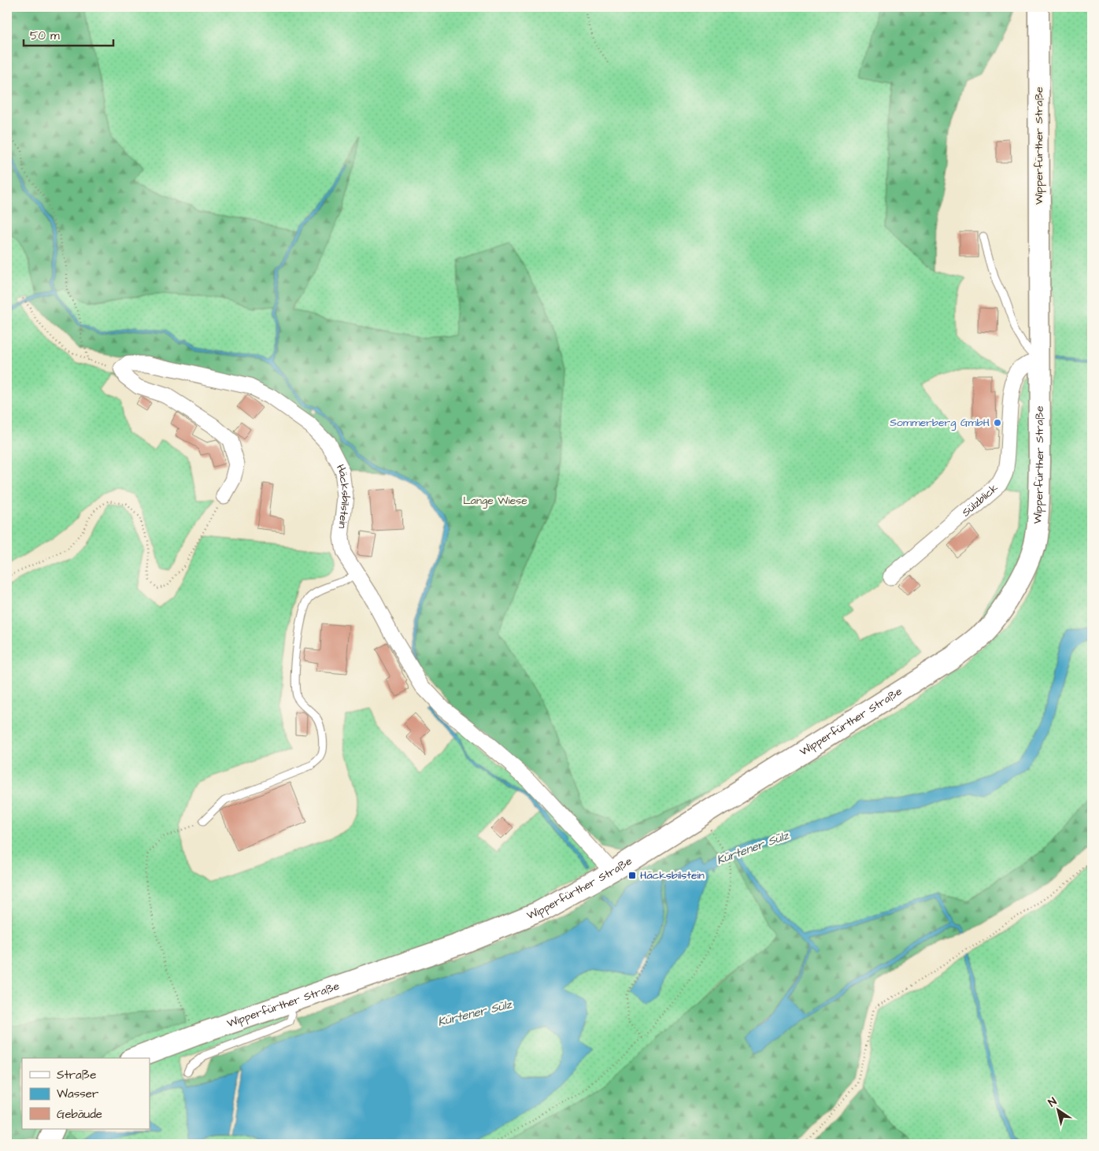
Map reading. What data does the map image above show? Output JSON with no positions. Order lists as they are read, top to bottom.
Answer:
{
  "streets": {
    "main road": ["Wipperfürther Straße"],
    "street": ["Häcksbilstein", "Sülzblick"]
  },
  "crossings": [
    ["Wipperfürther Straße", "Häcksbilstein"],
    ["Wipperfürther Straße", "Sülzblick"]
  ],
  "water": ["Kürtener Sülz"],
  "parks": ["Lange Wiese"],
  "places": {
    "other": ["Sommerberg GmbH"],
    "transit": ["Häcksbilstein"]
  },
  "legend": ["Straße", "Wasser", "Gebäude"],
  "scale_bar": "50 m",
  "north": "top left"
}
